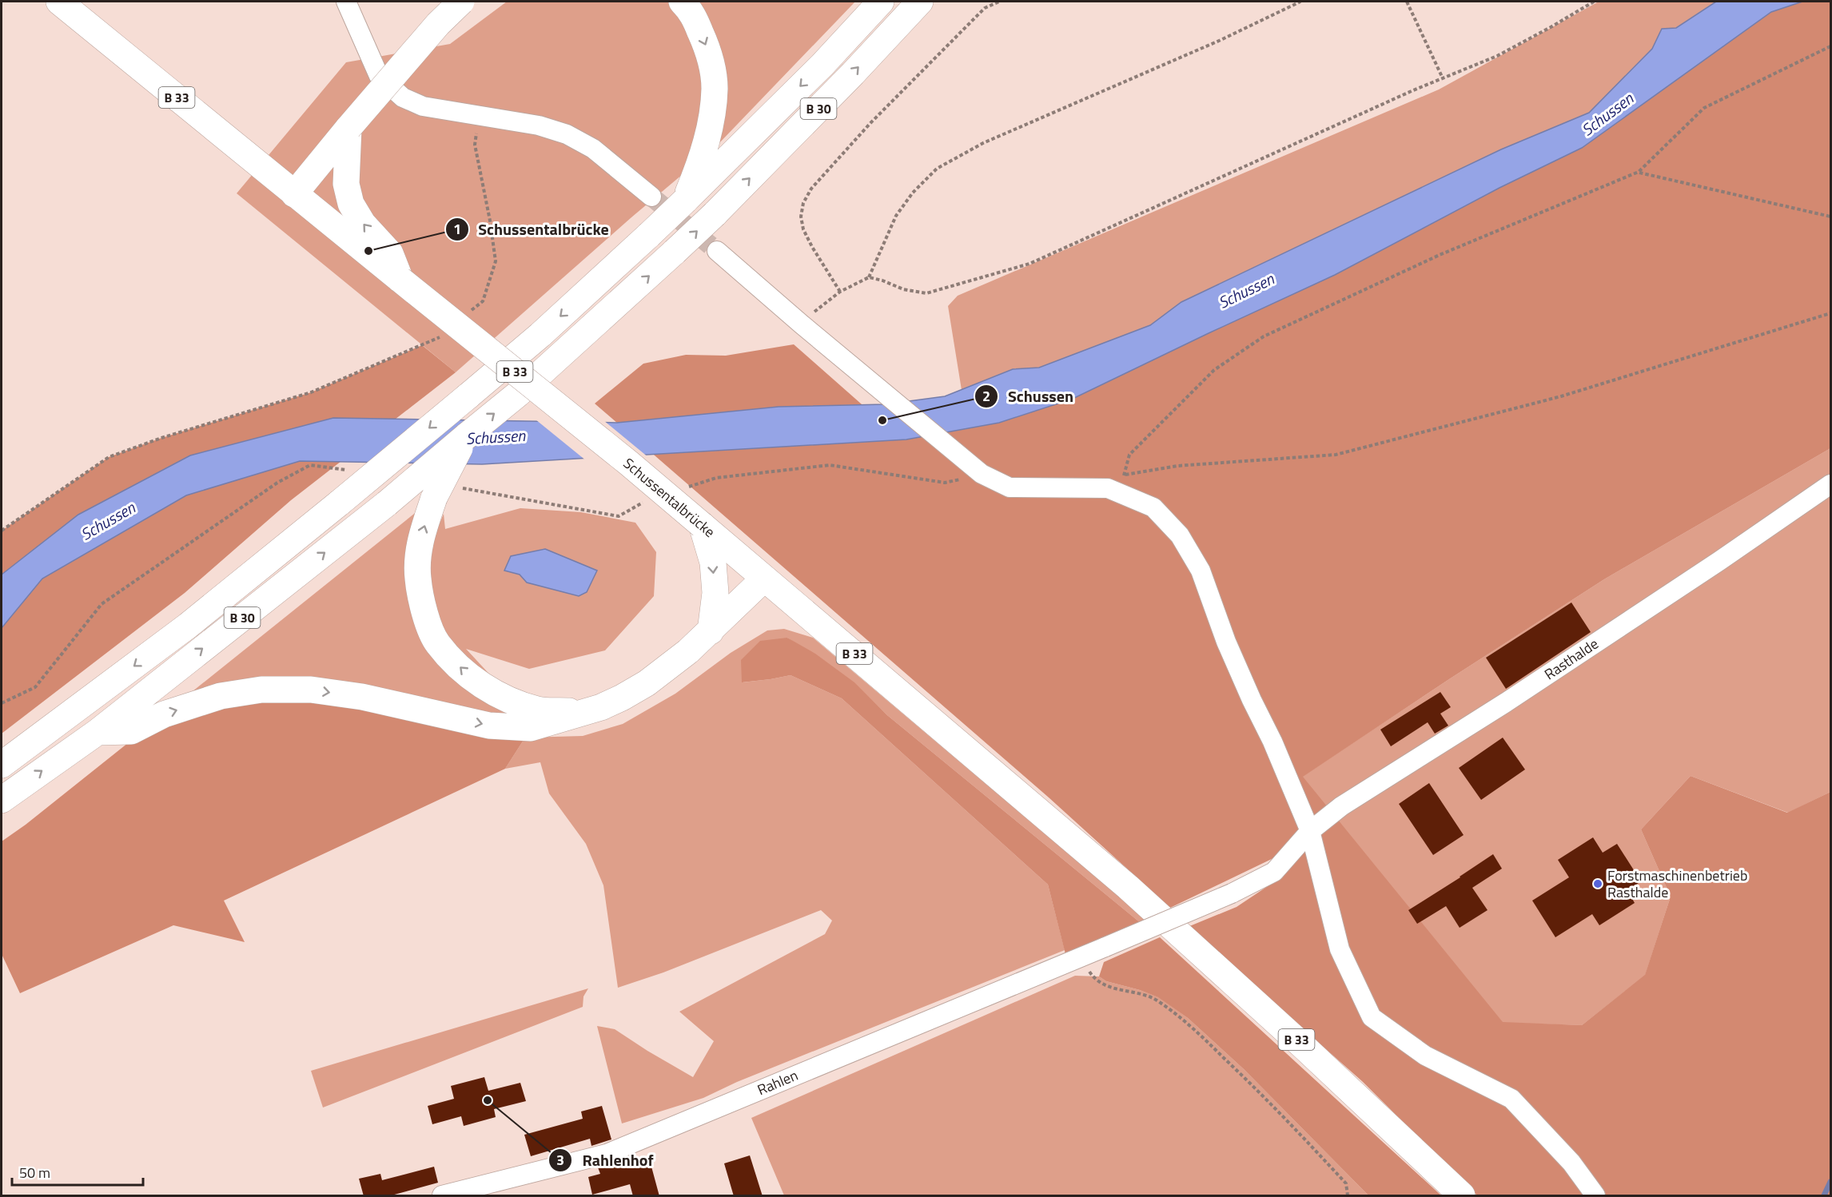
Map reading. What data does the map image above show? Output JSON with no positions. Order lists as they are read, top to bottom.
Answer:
{
  "streets": {
    "main road": ["B 33", "B 30", "Schussentalbrücke"],
    "street": ["Rasthalde", "Rahlen"]
  },
  "crossings": [
    ["B 33", "Schussentalbrücke"],
    ["Rasthalde", "Rahlen"]
  ],
  "water": ["Schussen"],
  "places": [
    "Schussentalbrücke",
    "Schussen",
    "Forstmaschinenbetrieb Rasthalde",
    "Rahlenhof"
  ],
  "scale_bar": "50 m"
}
